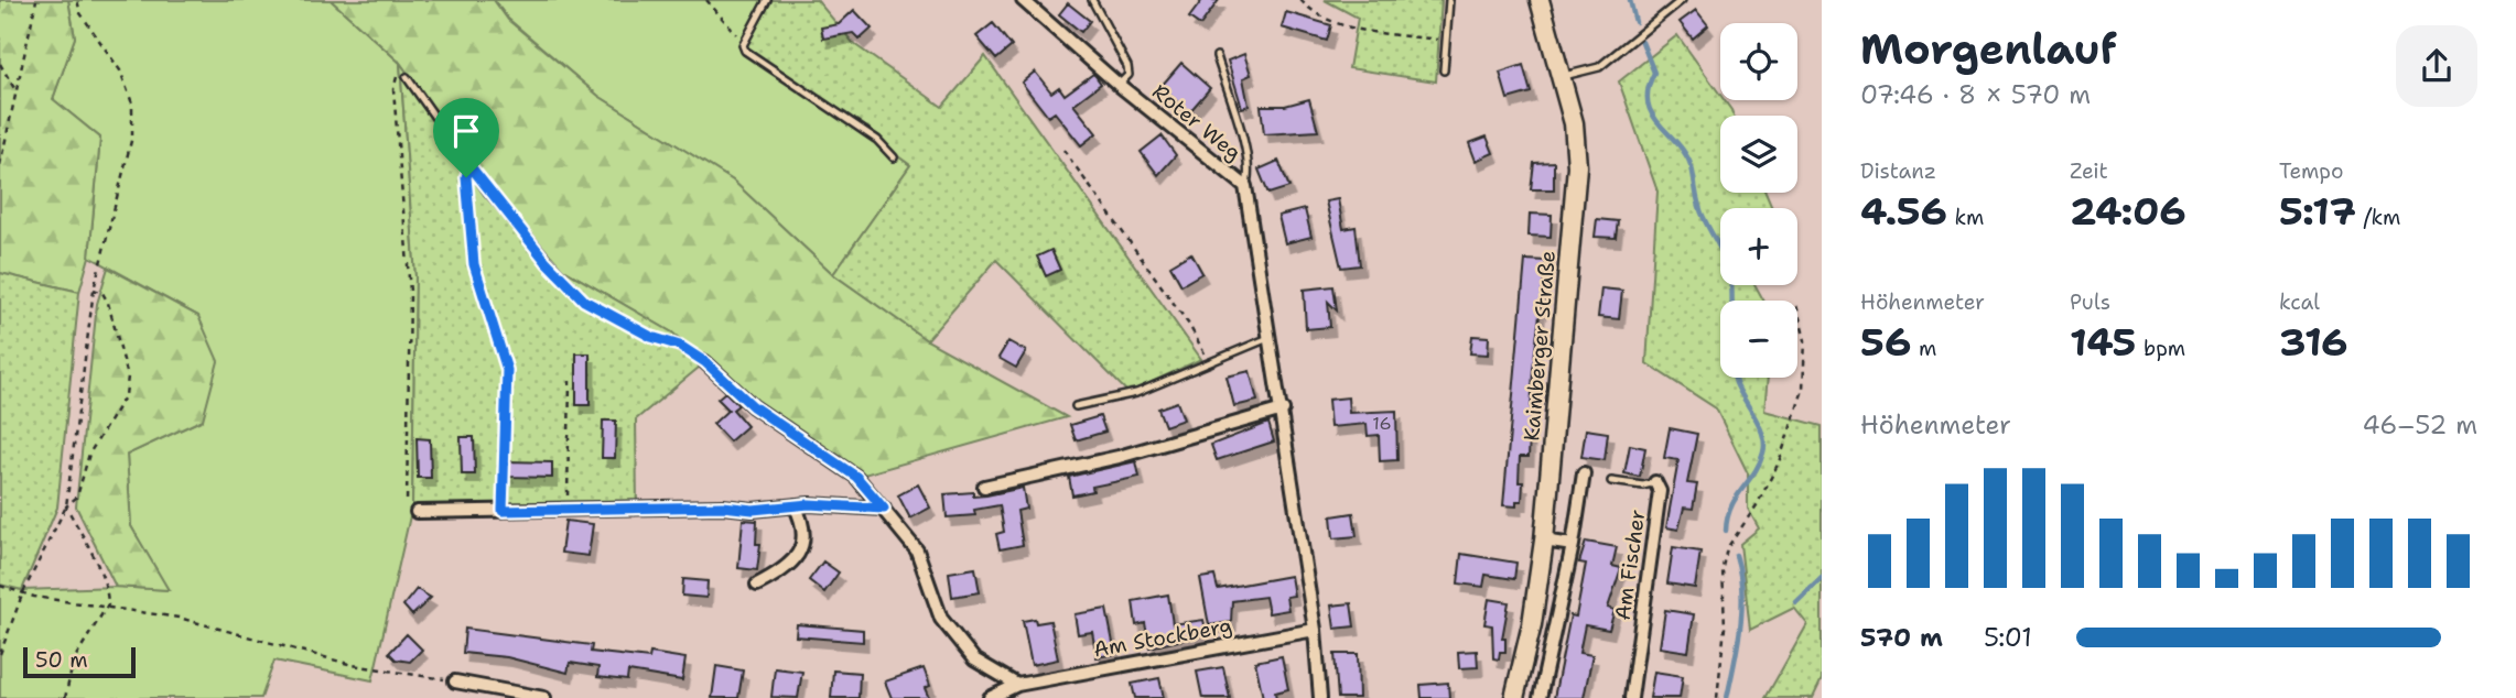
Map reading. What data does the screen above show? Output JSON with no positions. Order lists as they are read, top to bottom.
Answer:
{
  "streets": {
    "main road": ["Kaimberger Straße"],
    "street": ["Roter Weg", "Am Fischer", "Am Stockberg"]
  },
  "crossings": [
    ["Roter Weg", "Am Stockberg"]
  ],
  "house_numbers": ["16"],
  "scale_bar": "50 m",
  "page": {
    "heading": ["Morgenlauf", "07:46 · 8 × 570 m"],
    "map_buttons": ["+", "−"],
    "stats": [
      ["Distanz", "4.56 km"],
      ["Zeit", "24:06"],
      ["Tempo", "5:17 /km"],
      ["Höhenmeter", "56 m"],
      ["Puls", "145 bpm"],
      ["kcal", "316"]
    ],
    "chart": ["Höhenmeter", "46–52 m"],
    "list": [
      {
        "name": "570 m",
        "note": "5:01"
      }
    ],
    "scale": "50 m"
  }
}
